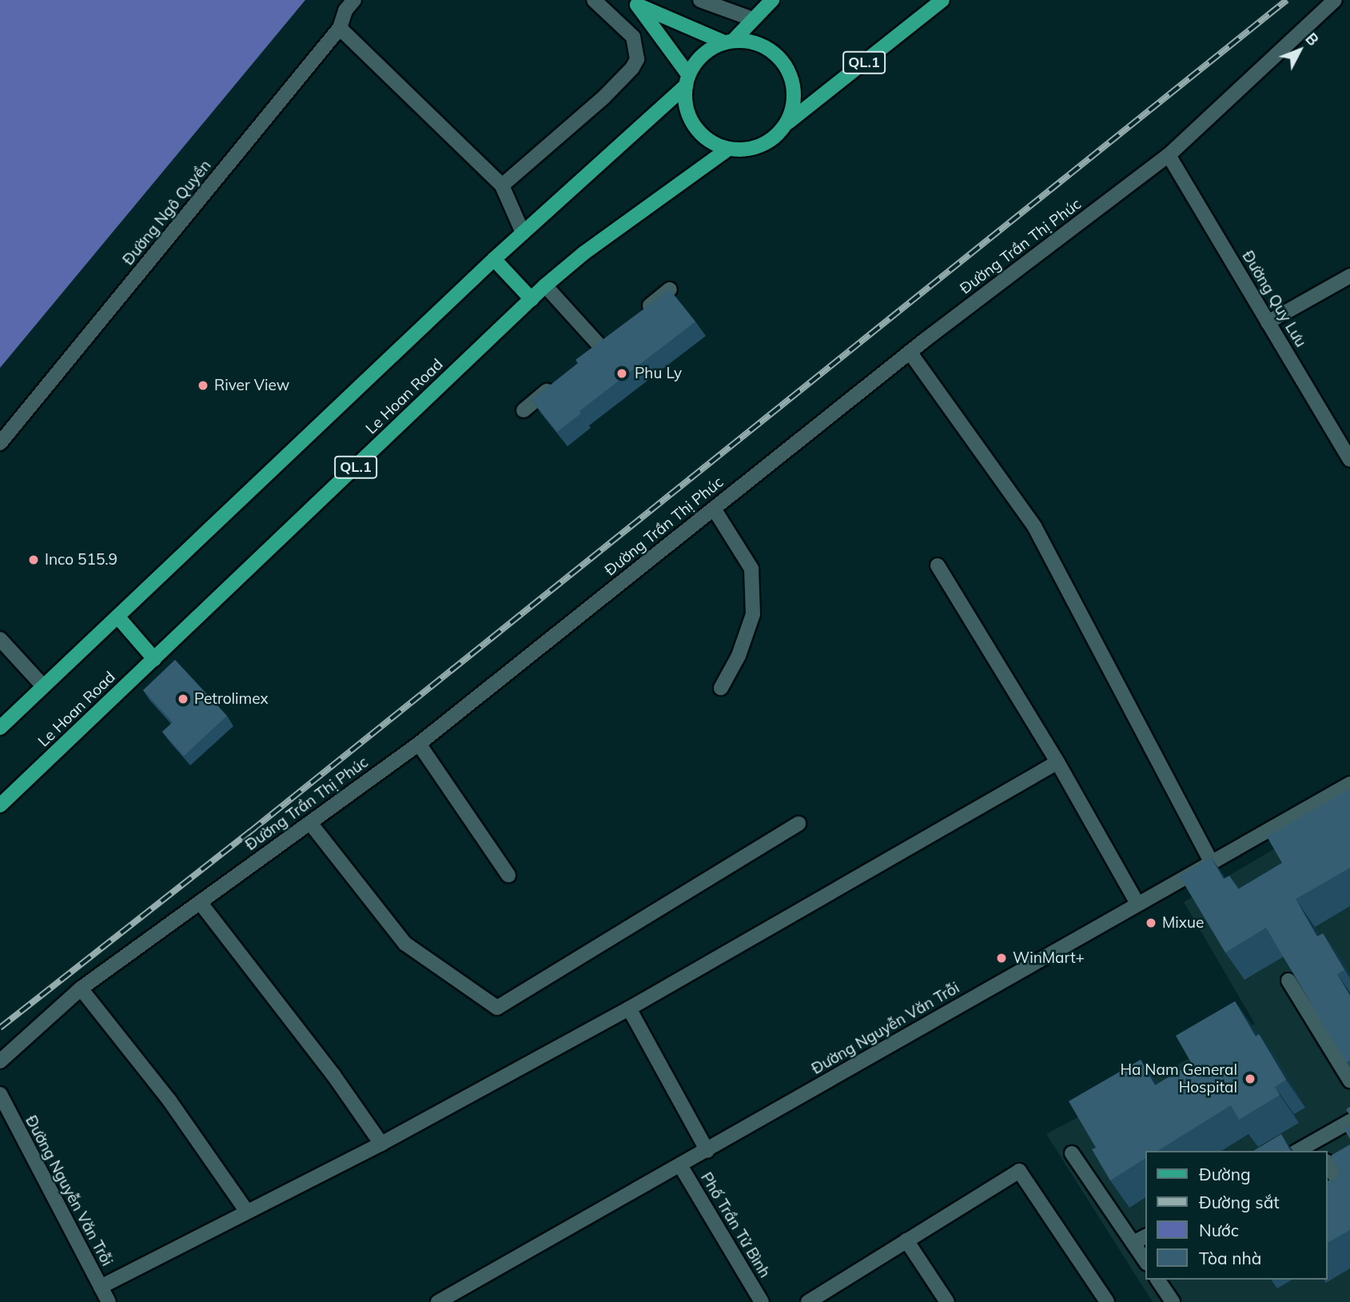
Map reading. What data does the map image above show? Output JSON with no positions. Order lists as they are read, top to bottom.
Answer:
{
  "streets": {
    "main road": ["QL.1", "Le Hoan Road"],
    "street": [
      "Đường Ngô Quyền",
      "Đường Trần Thị Phúc",
      "Đường Quy Lưu",
      "Đường Nguyễn Văn Trỗi",
      "Phố Trần Tử Bình"
    ]
  },
  "crossings": [
    ["QL.1", "Le Hoan Road"],
    ["Đường Trần Thị Phúc", "Đường Quy Lưu"],
    ["Đường Nguyễn Văn Trỗi", "Phố Trần Tử Bình"]
  ],
  "places": [
    "Phu Ly",
    "River View",
    "Inco 515.9",
    "Petrolimex",
    "Mixue",
    "WinMart+",
    "Ha Nam General Hospital"
  ],
  "legend": [
    "Đường",
    "Đường sắt",
    "Nước",
    "Tòa nhà"
  ],
  "north": "top right"
}
